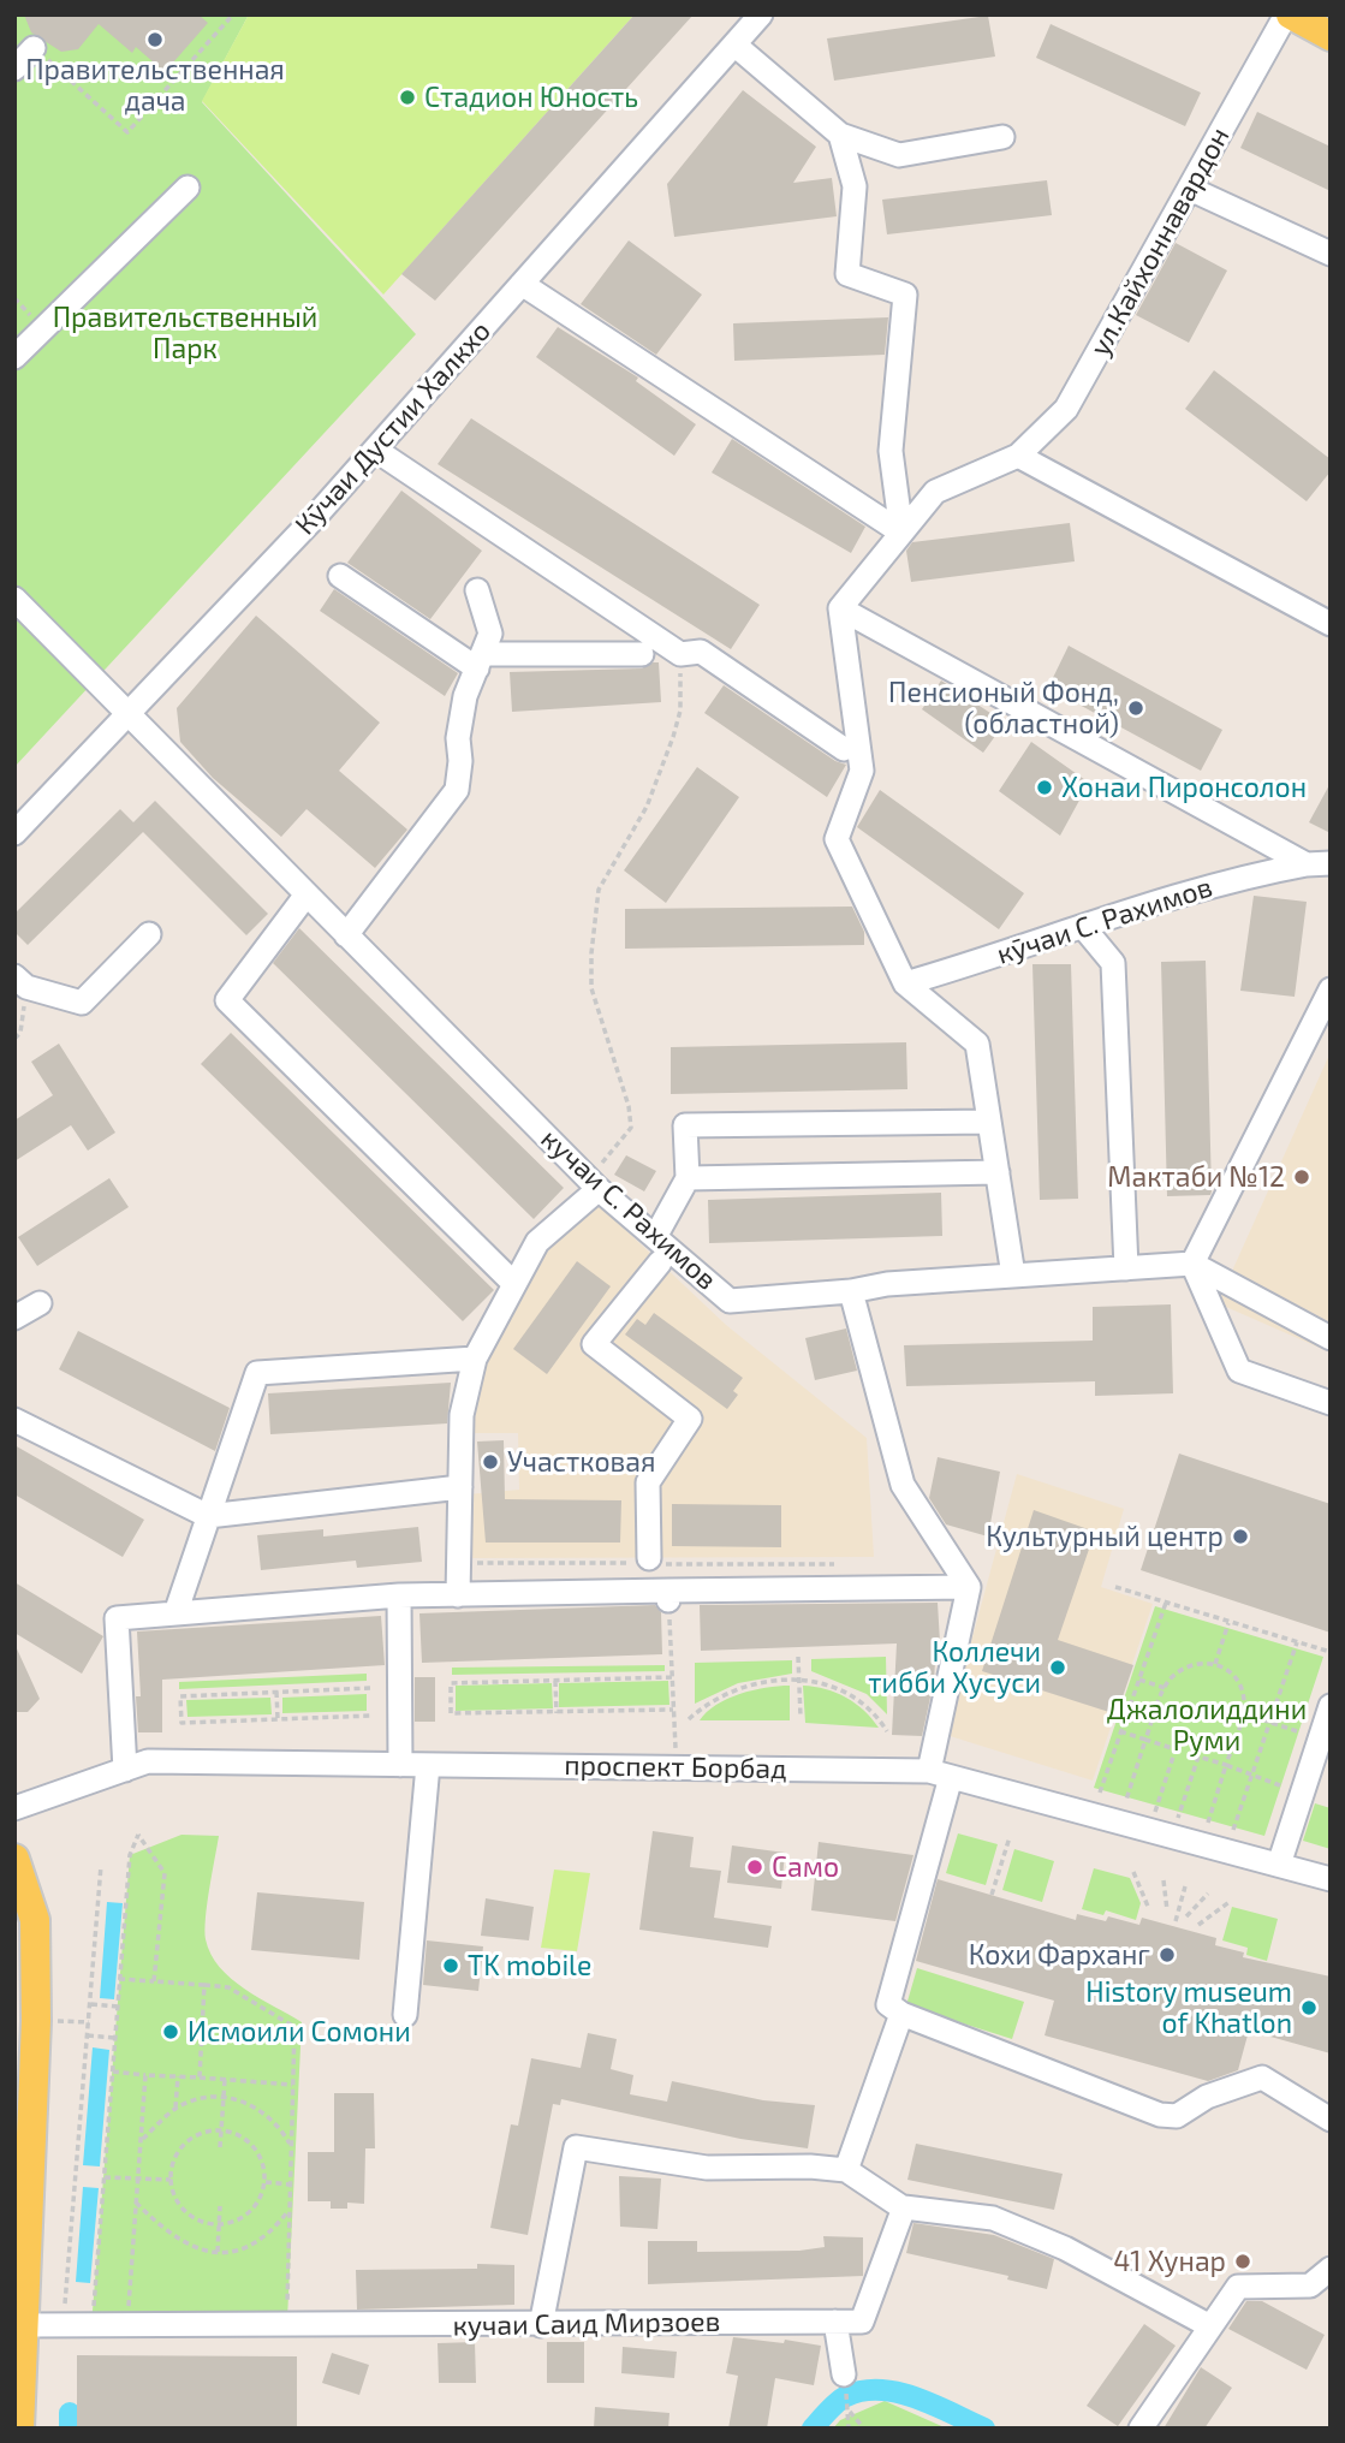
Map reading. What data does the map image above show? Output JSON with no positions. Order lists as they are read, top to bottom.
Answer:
{
  "streets": {
    "street": [
      "ул.Кайхоннавардон",
      "Кӯчаи Дустии Халкхо",
      "кӯчаи С. Рахимов",
      "кучаи С. Рахимов",
      "проспект Борбад",
      "кучаи Саид Мирзоев"
    ]
  },
  "crossings": [
    ["Кӯчаи Дустии Халкхо", "кучаи С. Рахимов"]
  ],
  "parks": ["Правительственный Парк", "Джалолиддини Руми"],
  "places": [
    "Правительственная дача",
    "Стадион Юность",
    "Пенсионый Фонд, (областной)",
    "Хонаи Пиронсолон",
    "Мактаби №12",
    "Участковая",
    "Культурный центр",
    "Коллечи тибби Хусуси",
    "Само",
    "Кохи Фарханг",
    "TK mobile",
    "History museum of Khatlon",
    "Исмоили Сомони",
    "41 Хунар"
  ]
}
